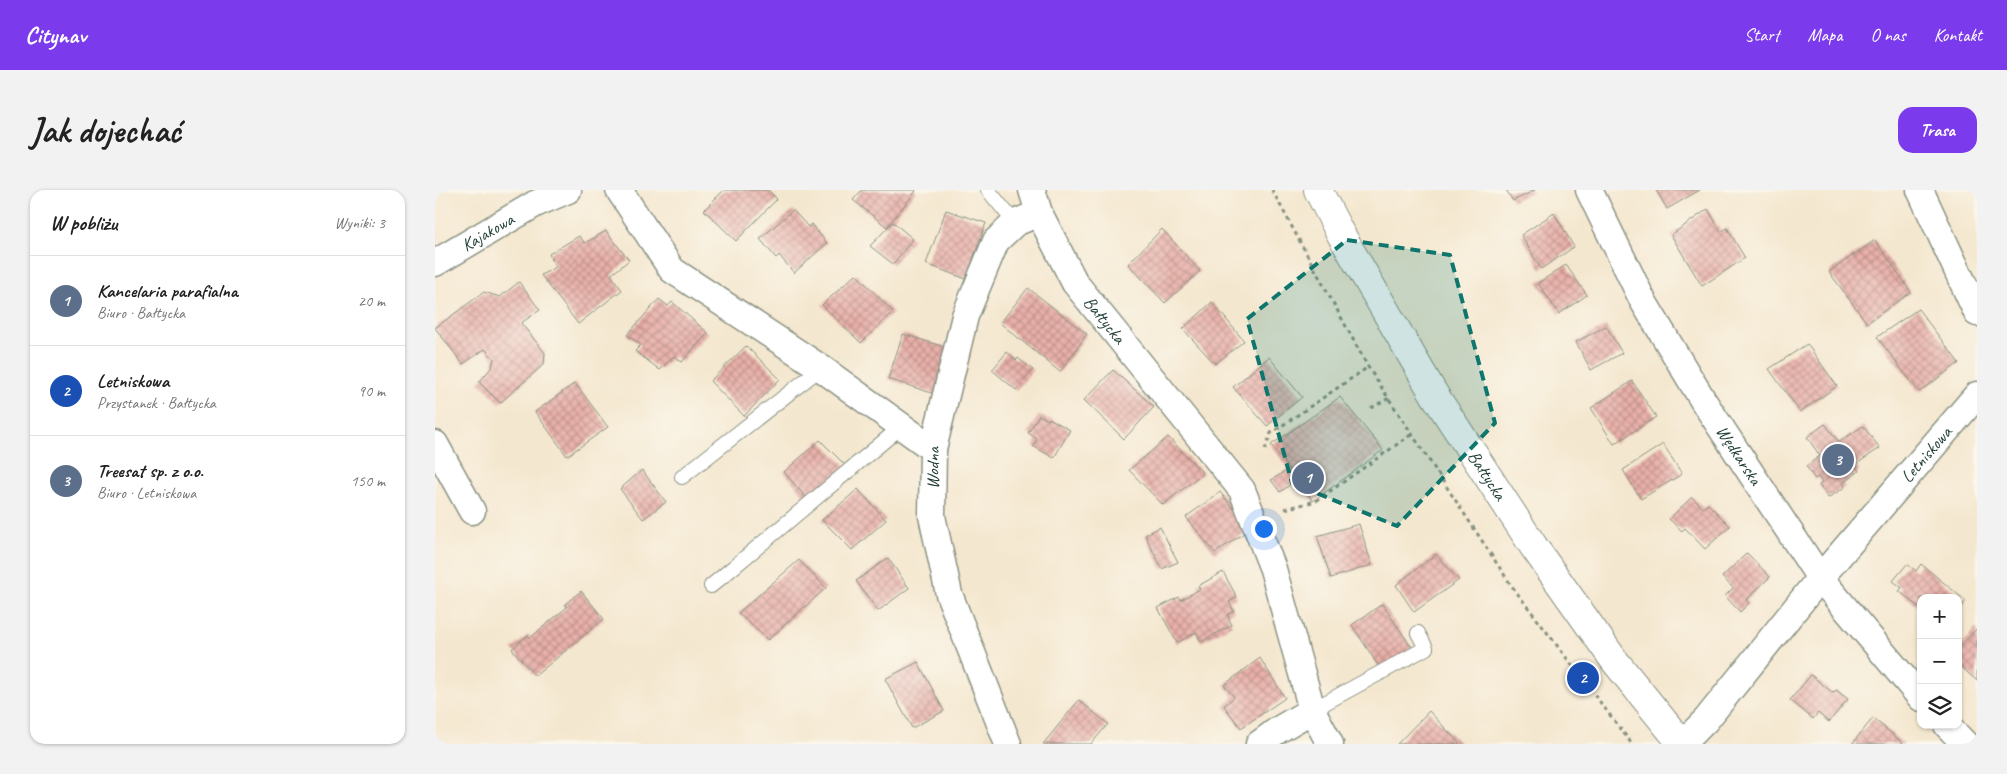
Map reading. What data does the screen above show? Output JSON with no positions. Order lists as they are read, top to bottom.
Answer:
{
  "streets": {
    "main road": ["Bałtycka"],
    "street": [
      "Kajakowa",
      "Wędkarska",
      "Letniskowa",
      "Wodna"
    ]
  },
  "crossings": [
    ["Bałtycka", "Letniskowa"],
    ["Bałtycka", "Wodna"],
    ["Wędkarska", "Letniskowa"]
  ],
  "page": {
    "header": "Citynav",
    "nav": [
      "Start",
      "Mapa",
      "O nas",
      "Kontakt"
    ],
    "buttons": "Trasa",
    "title": "Jak dojechać",
    "heading": ["W pobliżu", "Wyniki: 3"],
    "list": [
      {
        "mark": "1",
        "name": "Kancelaria parafialna",
        "note": "Biuro · Bałtycka",
        "value": "20 m"
      },
      {
        "mark": "2",
        "name": "Letniskowa",
        "note": "Przystanek · Bałtycka",
        "value": "90 m"
      },
      {
        "mark": "3",
        "name": "Treesat sp. z o.o.",
        "note": "Biuro · Letniskowa",
        "value": "150 m"
      }
    ],
    "pins": ["3", "1", "2"],
    "map_buttons": ["+", "−"]
  }
}
